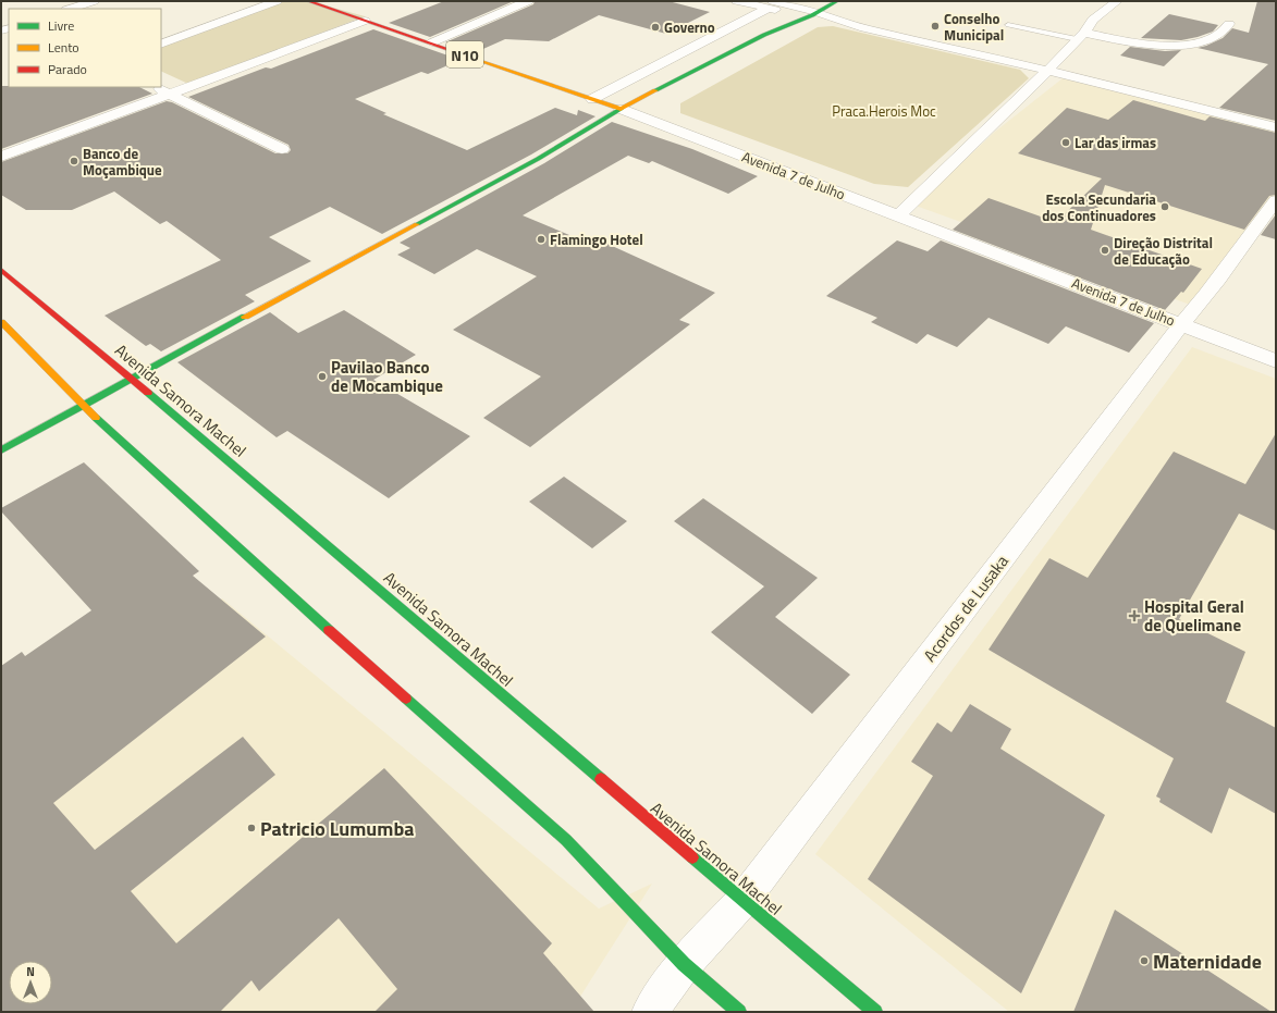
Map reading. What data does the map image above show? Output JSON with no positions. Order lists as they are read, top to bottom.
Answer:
{
  "streets": {
    "street": [
      "N10",
      "Avenida 7 de Julho",
      "Avenida Samora Machel",
      "Acordos de Lusaka"
    ]
  },
  "crossings": [
    ["Avenida 7 de Julho", "Acordos de Lusaka"],
    ["Avenida Samora Machel", "Acordos de Lusaka"]
  ],
  "parks": ["Praca.Herois Moc"],
  "places": {
    "other": [
      "Conselho Municipal",
      "Governo",
      "Lar das irmas",
      "Banco de Moçambique",
      "Escola Secundaria dos Continuadores",
      "Flamingo Hotel",
      "Direção Distrital de Educação",
      "Pavilao Banco de Mocambique",
      "Patricio Lumumba",
      "Maternidade"
    ],
    "health": ["Hospital Geral de Quelimane"]
  },
  "legend": ["Livre", "Lento", "Parado"],
  "north": "top"
}
